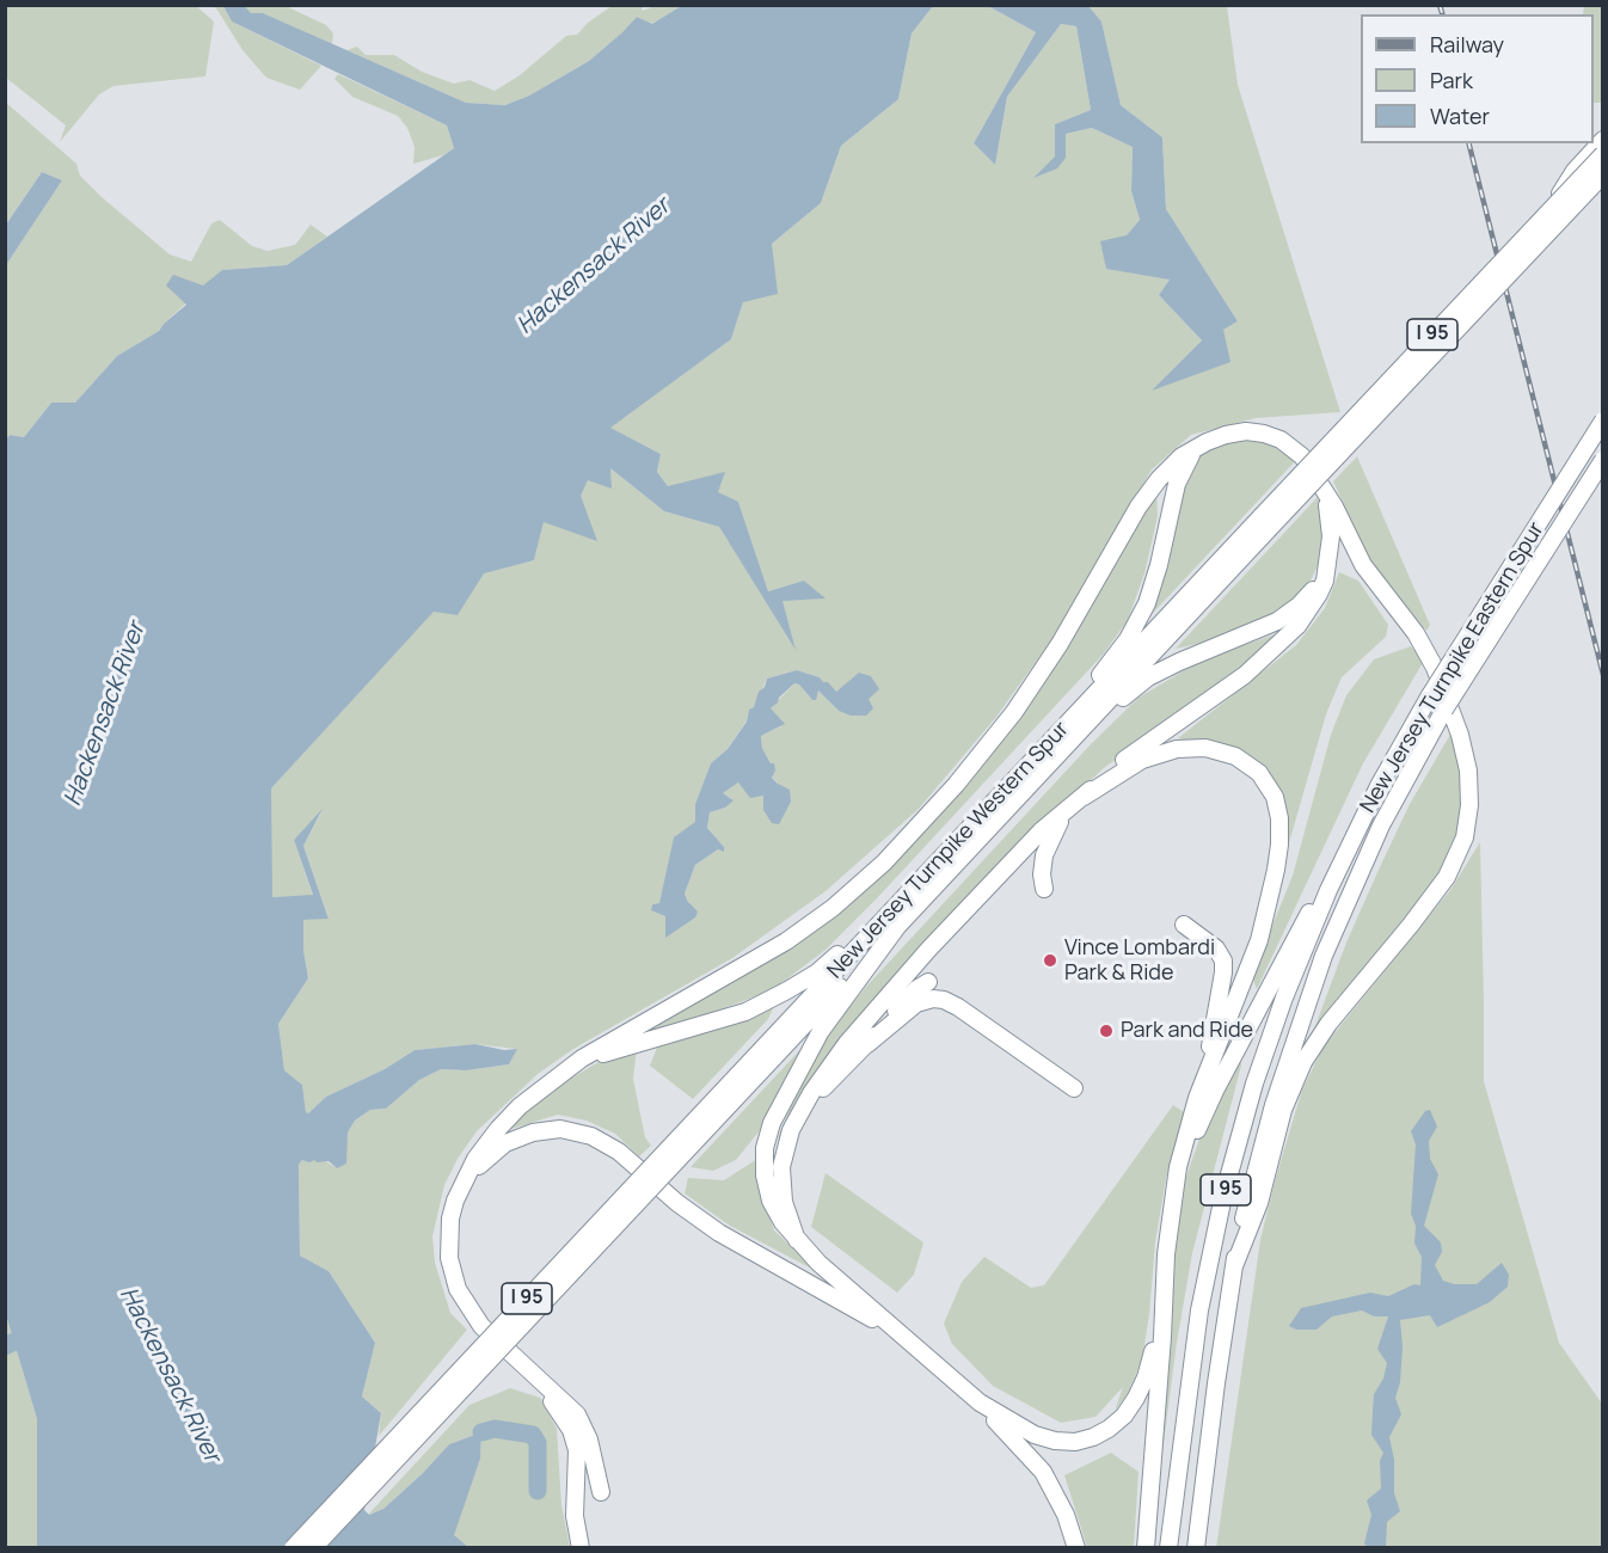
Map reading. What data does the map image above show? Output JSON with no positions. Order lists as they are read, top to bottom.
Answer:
{
  "streets": {
    "highway": ["I 95", "New Jersey Turnpike Eastern Spur", "New Jersey Turnpike Western Spur"]
  },
  "water": ["Hackensack River"],
  "places": ["Vince Lombardi Park & Ride", "Park and Ride"],
  "legend": ["Railway", "Park", "Water"]
}
